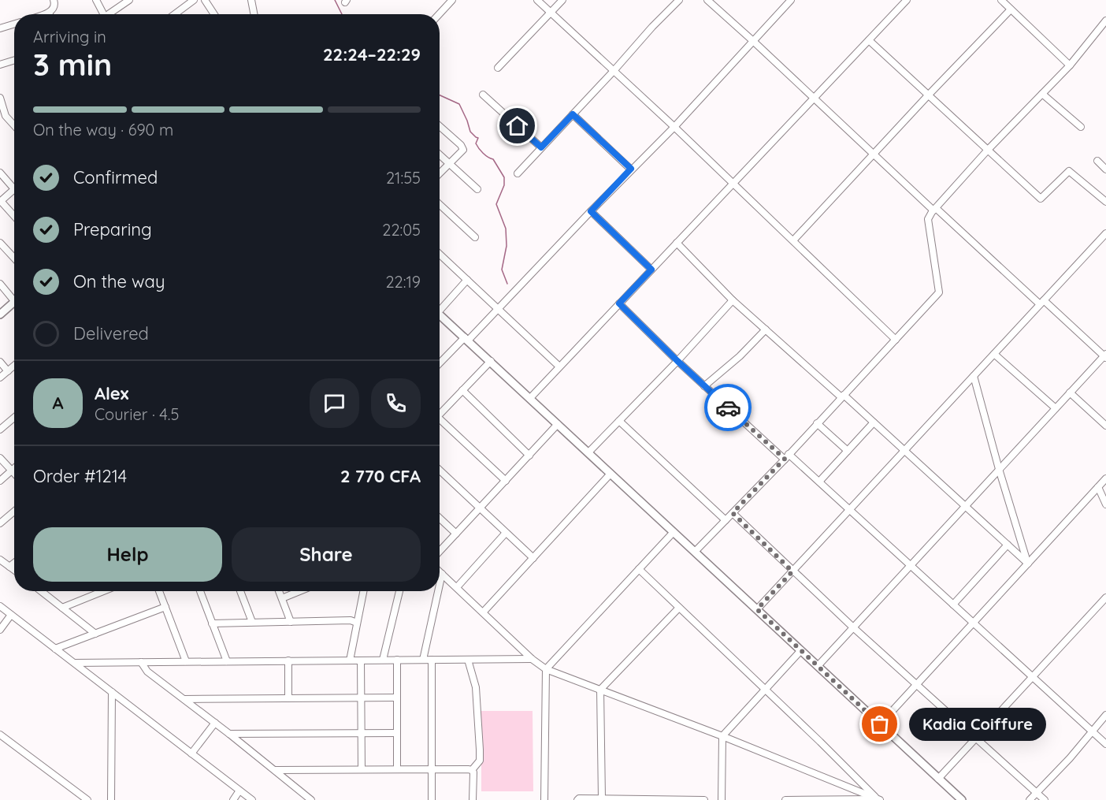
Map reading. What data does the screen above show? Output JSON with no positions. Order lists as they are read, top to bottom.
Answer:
{
  "places": ["Kadia Coiffure"],
  "page": {
    "heading": ["3 min", "Arriving in", "22:24–22:29"],
    "panel": [
      "Alex",
      "Courier · 4.5",
      "Order #1214",
      "2 770 CFA"
    ],
    "bar": "On the way · 690 m",
    "list": [
      ["Confirmed", "21:55"],
      ["Preparing", "22:05"],
      ["On the way", "22:19"],
      "Delivered"
    ],
    "round": "A",
    "buttons": ["Help", "Share"],
    "bubble": "Kadia Coiffure"
  }
}
